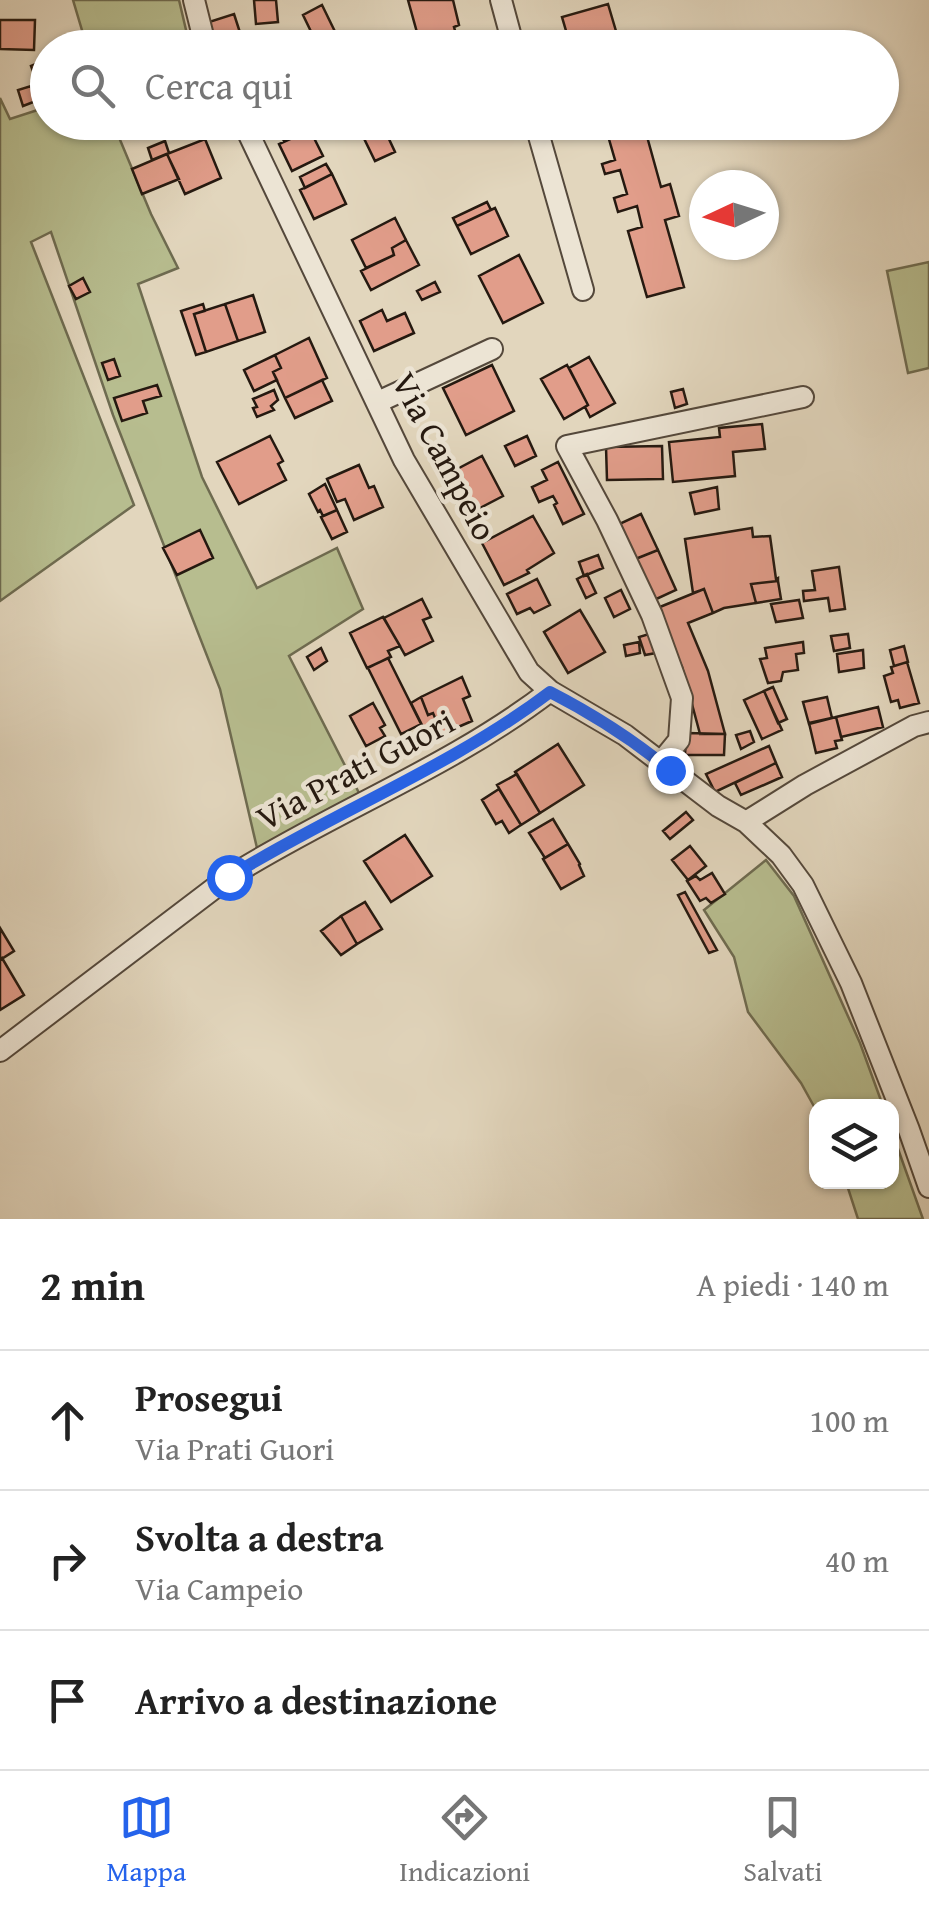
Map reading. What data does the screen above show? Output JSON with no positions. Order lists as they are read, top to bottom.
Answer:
{
  "streets": {
    "street": ["Via Campeio", "Via Prati Guori"]
  },
  "crossings": [
    ["Via Campeio", "Via Prati Guori"]
  ],
  "north": "left",
  "page": {
    "search": "Cerca qui",
    "heading": ["2 min", "A piedi · 140 m"],
    "list": [
      ["Prosegui", "Via Prati Guori", "100 m"],
      ["Svolta a destra", "Via Campeio", "40 m"],
      "Arrivo a destinazione"
    ],
    "nav": ["Mappa", "Indicazioni", "Salvati"]
  }
}
